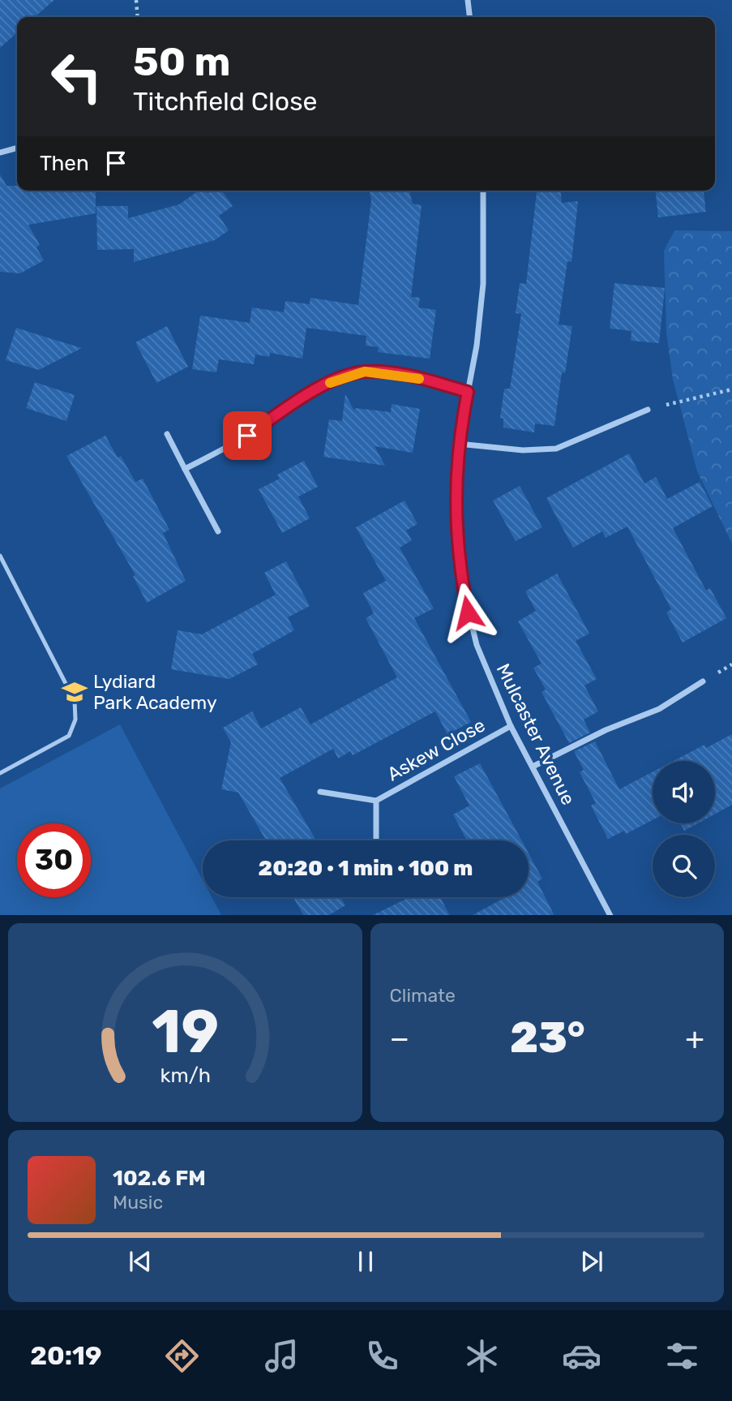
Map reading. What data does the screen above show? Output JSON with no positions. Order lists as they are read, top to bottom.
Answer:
{
  "streets": {
    "street": ["Mulcaster Avenue", "Askew Close"]
  },
  "crossings": [
    ["Mulcaster Avenue", "Askew Close"]
  ],
  "places": {
    "school or university": ["Lydiard Park Academy"]
  },
  "page": {
    "turn": ["50 m", "Titchfield Close"],
    "then": "Then",
    "limit": "30",
    "trip": "20:20 · 1 min · 100 m",
    "tile": "Climate",
    "heat": ["−", "23°", "+"],
    "song": ["102.6 FM", "Music"],
    "tabs": "20:19",
    "gauge": ["19", "km/h"]
  }
}
